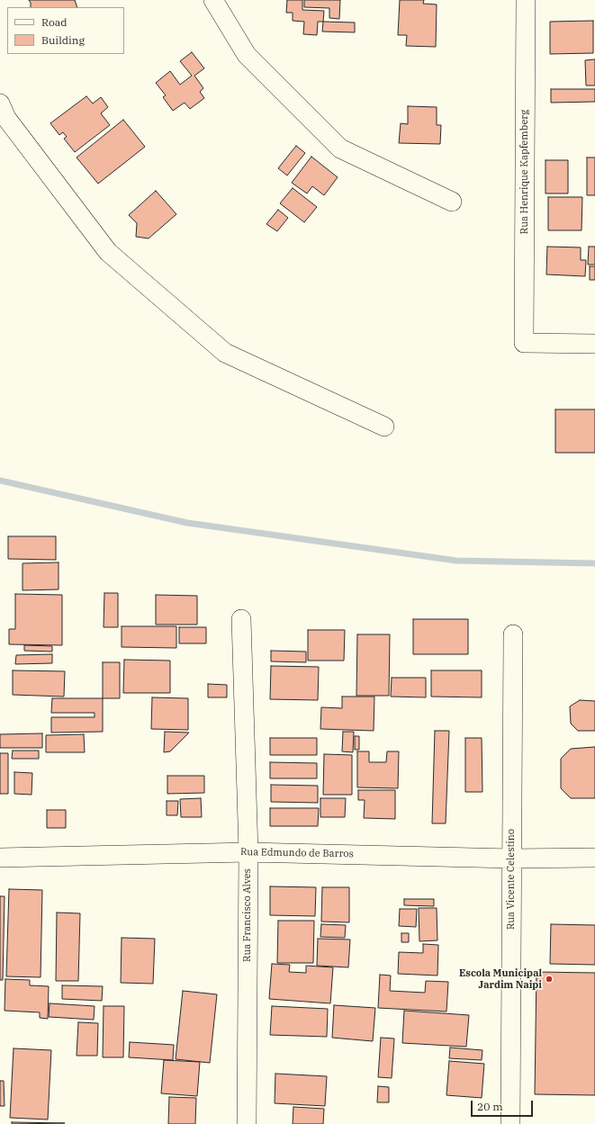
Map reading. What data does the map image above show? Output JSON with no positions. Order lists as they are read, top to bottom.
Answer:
{
  "streets": {
    "street": [
      "Rua Henrique Kapfemberg",
      "Rua Edmundo de Barros",
      "Rua Vicente Celestino",
      "Rua Francisco Alves"
    ]
  },
  "crossings": [
    ["Rua Edmundo de Barros", "Rua Vicente Celestino"],
    ["Rua Edmundo de Barros", "Rua Francisco Alves"]
  ],
  "places": ["Escola Municipal Jardim Naipi"],
  "legend": ["Road", "Building"],
  "scale_bar": "20 m"
}
